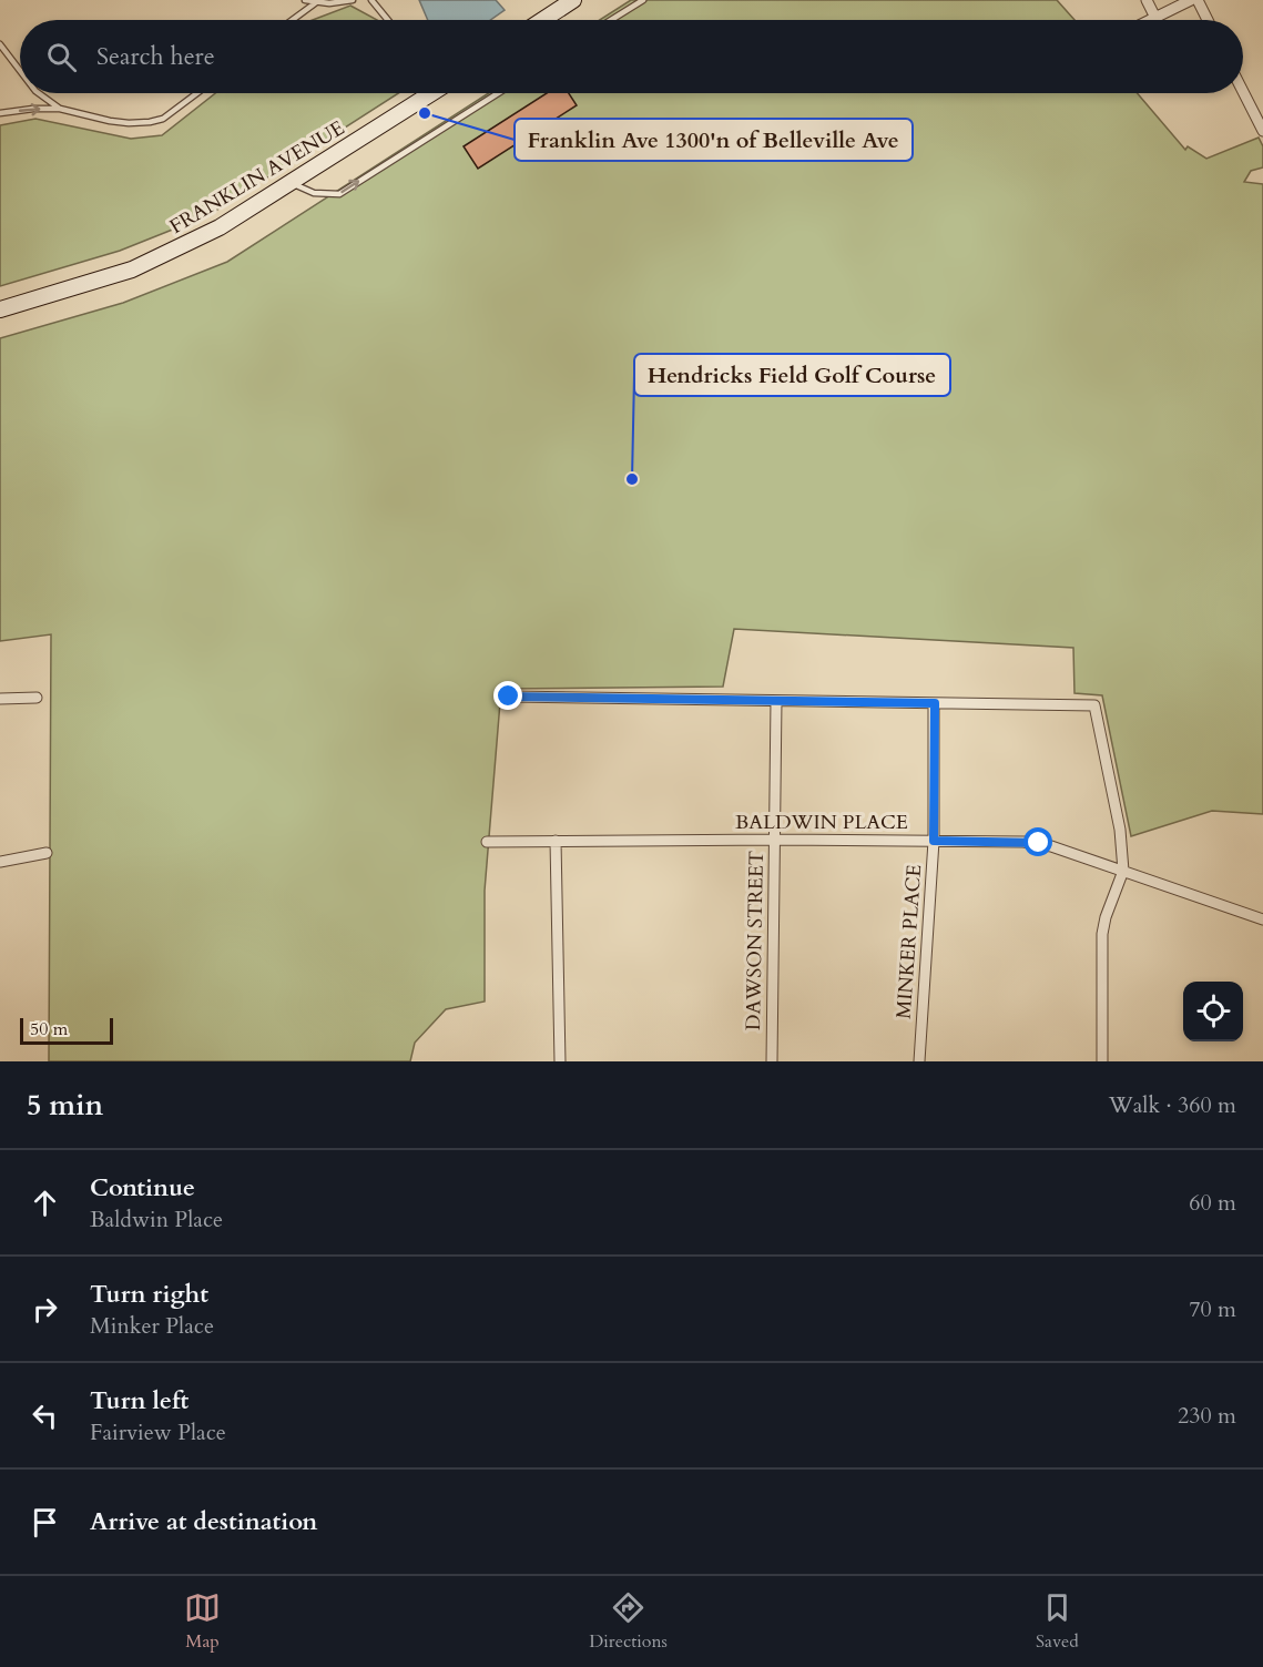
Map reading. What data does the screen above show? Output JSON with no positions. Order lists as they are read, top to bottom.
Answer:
{
  "streets": {
    "main road": ["FRANKLIN AVENUE"],
    "street": ["BALDWIN PLACE", "DAWSON STREET", "MINKER PLACE"]
  },
  "crossings": [
    ["BALDWIN PLACE", "DAWSON STREET"],
    ["BALDWIN PLACE", "MINKER PLACE"]
  ],
  "places": ["Franklin Ave 1300'n of Belleville Ave", "Hendricks Field Golf Course"],
  "scale_bar": "50 m",
  "page": {
    "search": "Search here",
    "scale": "50 m",
    "heading": ["5 min", "Walk · 360 m"],
    "list": [
      ["Continue", "Baldwin Place", "60 m"],
      ["Turn right", "Minker Place", "70 m"],
      ["Turn left", "Fairview Place", "230 m"],
      "Arrive at destination"
    ],
    "nav": ["Map", "Directions", "Saved"]
  }
}
